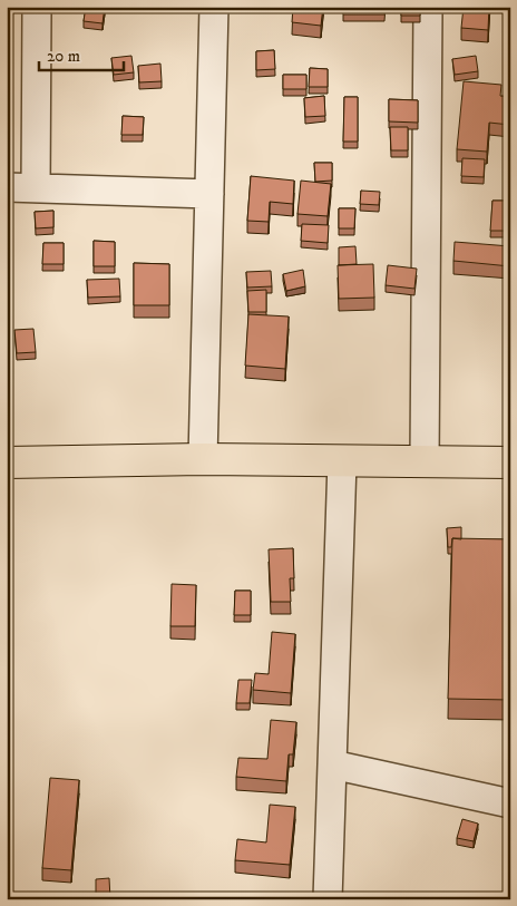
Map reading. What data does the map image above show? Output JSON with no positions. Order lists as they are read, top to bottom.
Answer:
{
  "scale_bar": "20 m"
}
